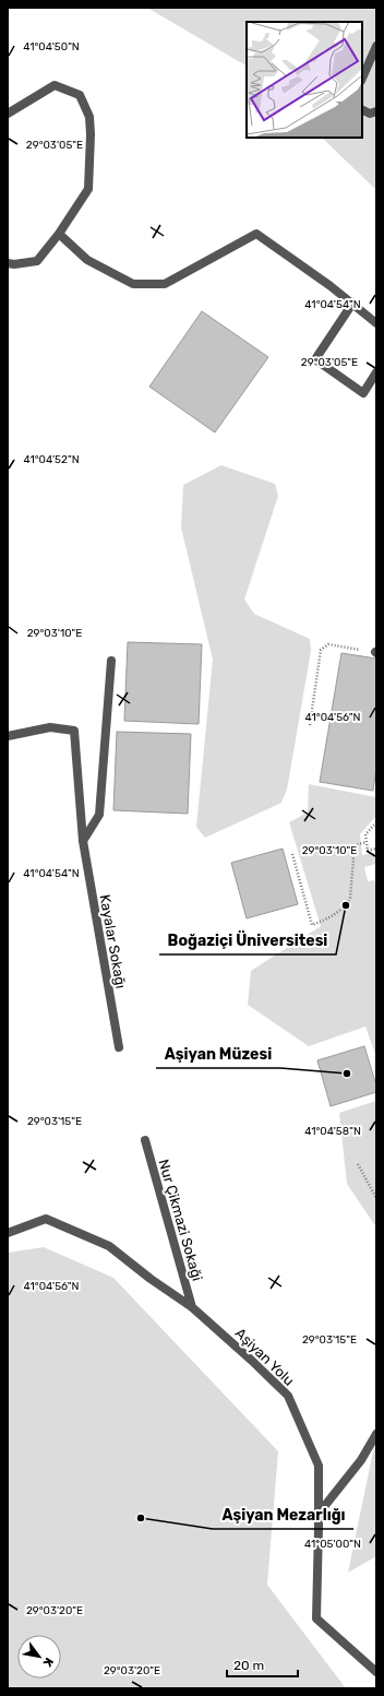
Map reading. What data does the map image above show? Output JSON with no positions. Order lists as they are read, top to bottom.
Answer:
{
  "streets": {
    "street": ["Kayalar Sokağı", "Nur Çikmazi Sokaği", "Aşiyan Yolu"]
  },
  "crossings": [
    ["Nur Çikmazi Sokaği", "Aşiyan Yolu"]
  ],
  "places": ["Boğaziçi Üniversitesi", "Aşiyan Müzesi", "Aşiyan Mezarlığı"],
  "scale_bar": "20 m",
  "north": "bottom right",
  "coordinates": [
    "41°04'50\"N",
    "29°03'05\"E",
    "41°04'54\"N",
    "41°04'52\"N",
    "29°03'10\"E",
    "41°04'56\"N",
    "29°03'15\"E",
    "41°04'58\"N",
    "41°05'00\"N",
    "29°03'20\"E"
  ]
}
